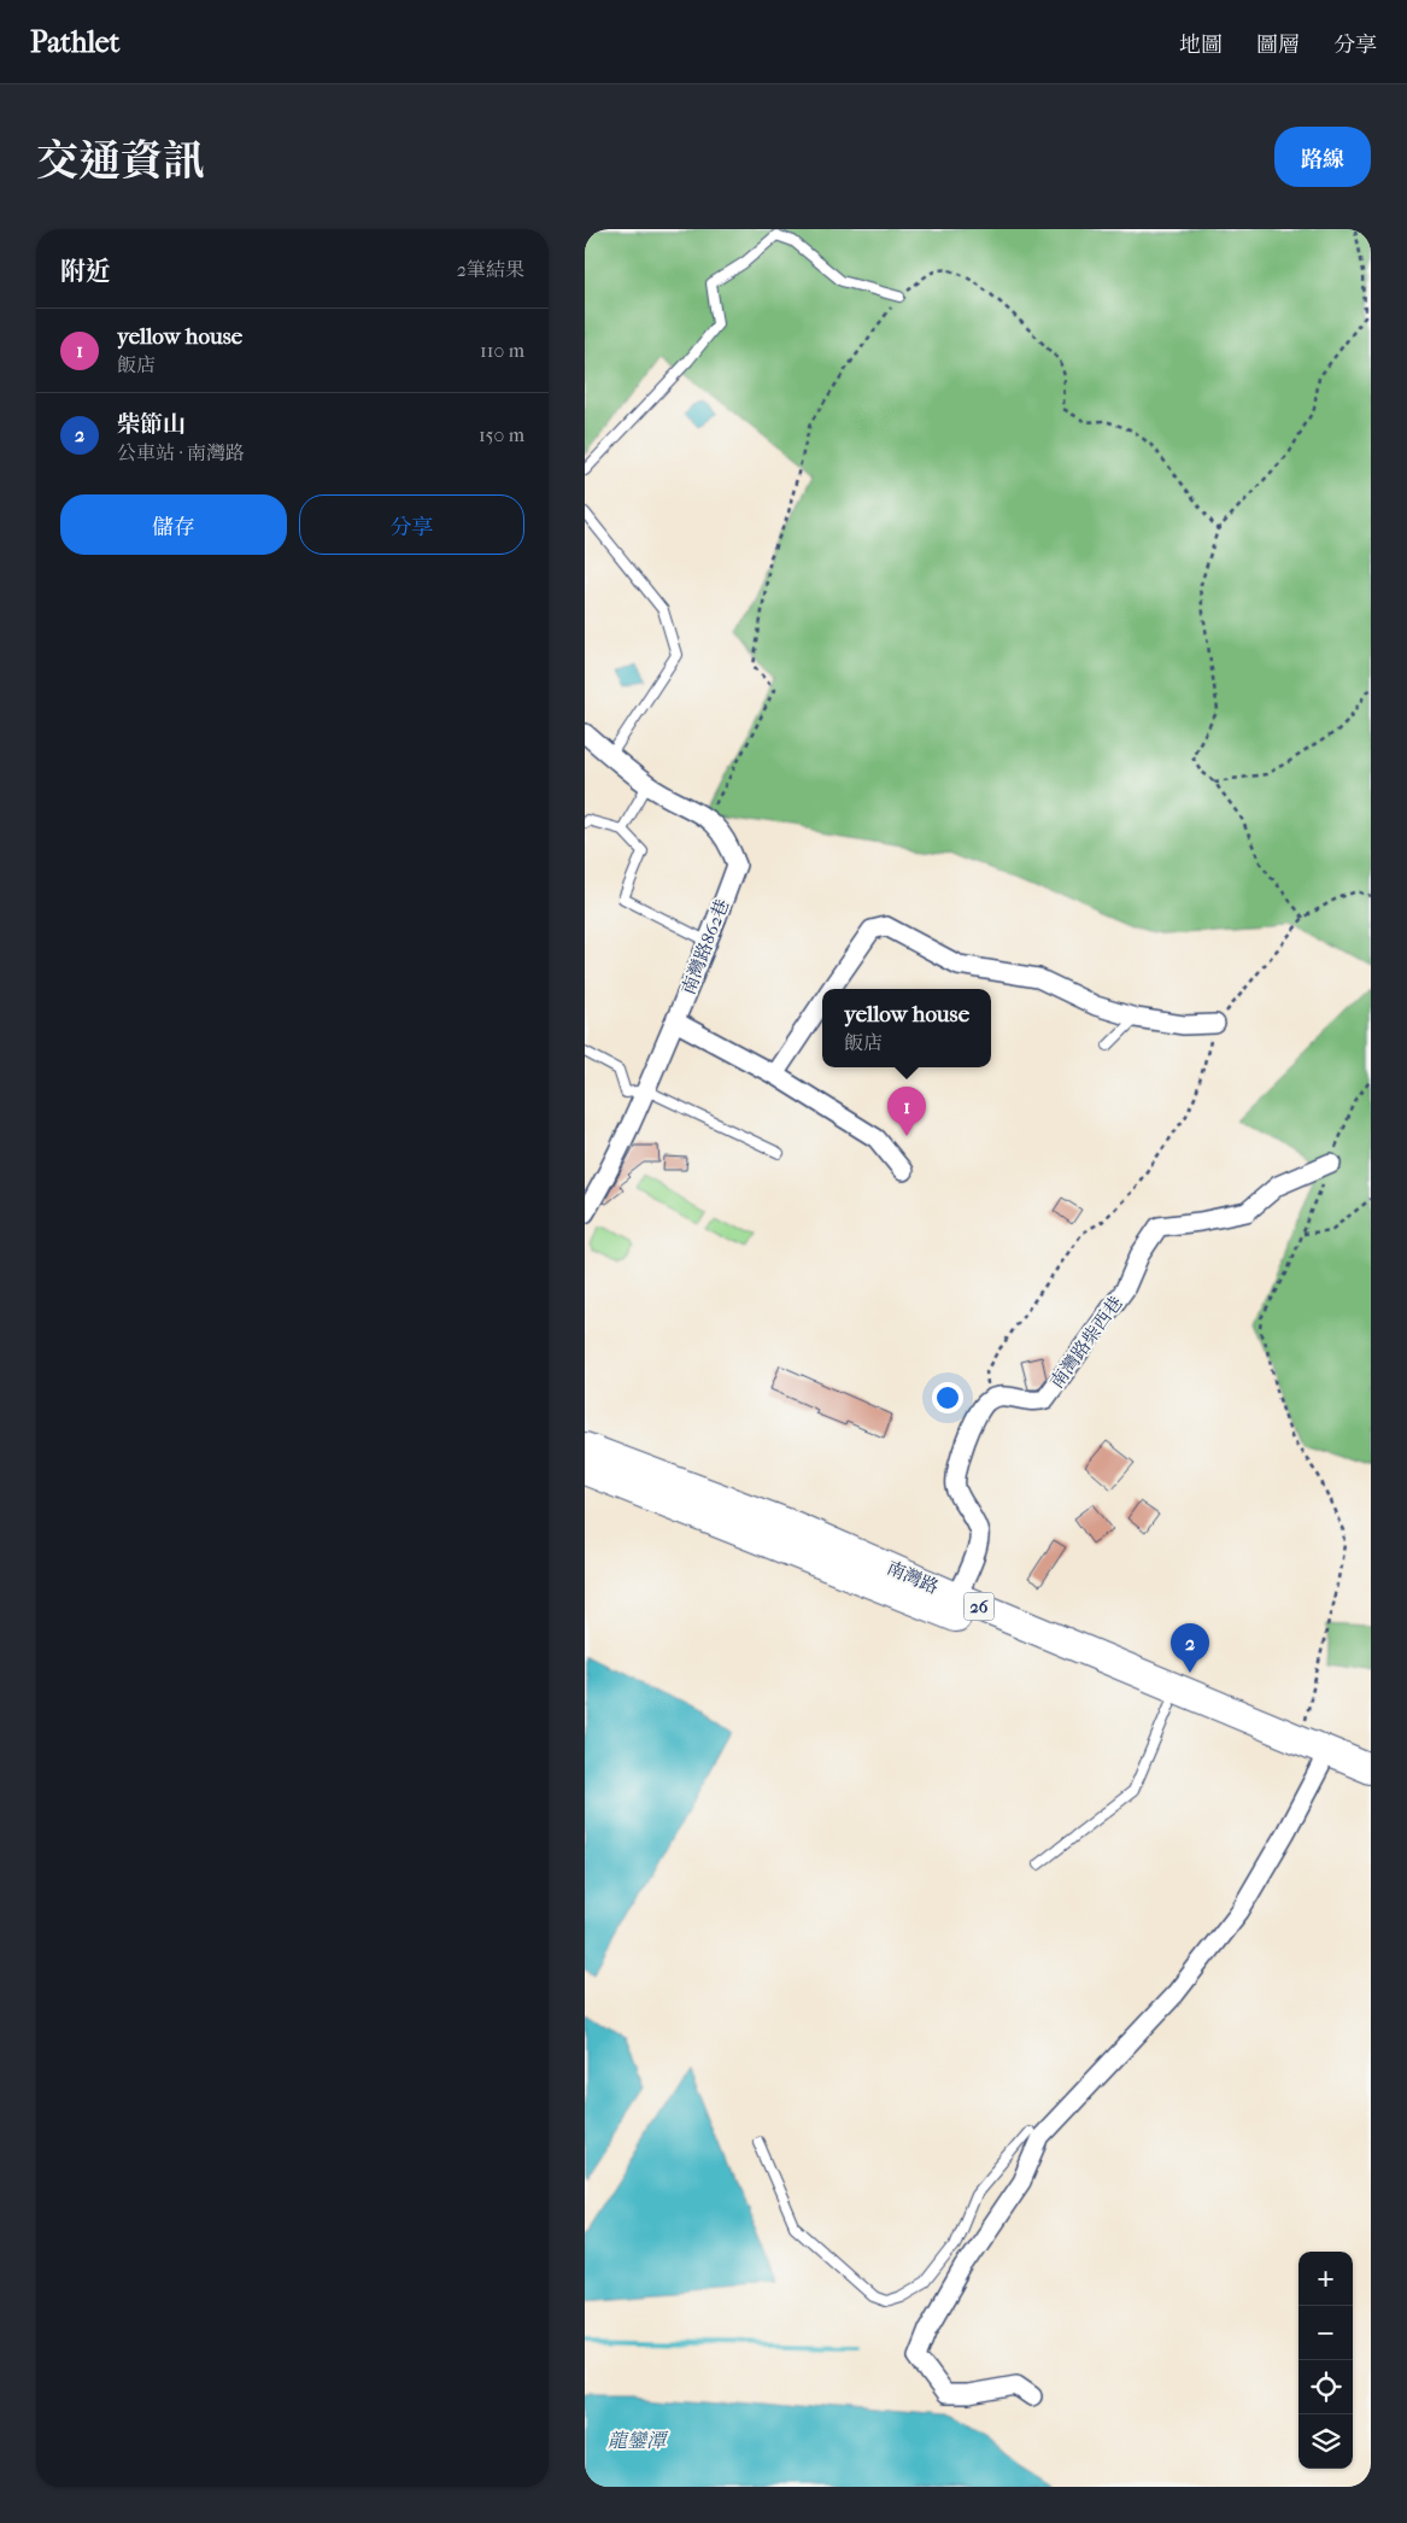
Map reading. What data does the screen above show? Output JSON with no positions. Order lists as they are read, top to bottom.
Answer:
{
  "streets": {
    "main road": ["南灣路", "26"],
    "street": ["南灣路862巷", "南灣路柴西巷"]
  },
  "water": ["龍鑾潭"],
  "page": {
    "header": "Pathlet",
    "nav": ["地圖", "圖層", "分享"],
    "title": "交通資訊",
    "buttons": [
      "路線",
      ["儲存", "分享"]
    ],
    "heading": ["附近", "2筆結果"],
    "list": [
      {
        "mark": "1",
        "name": "yellow house",
        "note": "飯店",
        "value": "110 m"
      },
      {
        "mark": "2",
        "name": "柴節山",
        "note": "公車站 · 南灣路",
        "value": "150 m"
      }
    ],
    "popup": ["yellow house", "飯店"],
    "pins": ["1", "2"],
    "map_buttons": ["+", "−"]
  }
}
